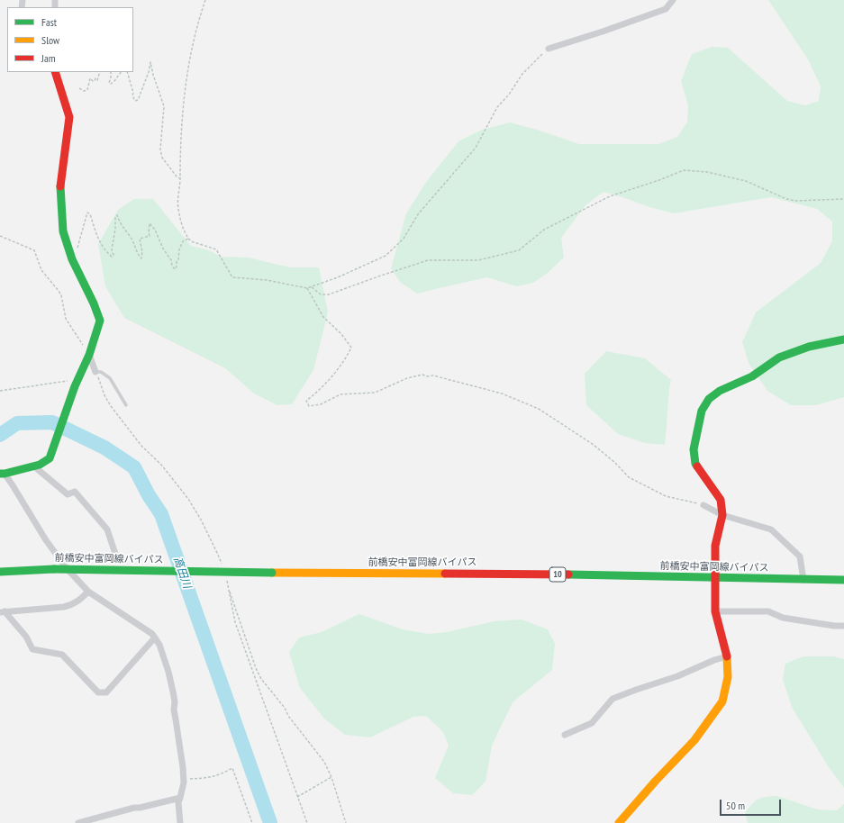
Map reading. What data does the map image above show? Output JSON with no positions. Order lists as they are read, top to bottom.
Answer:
{
  "streets": {
    "street": ["前橋安中富岡線バイパス", "10"]
  },
  "water": ["高田川"],
  "legend": ["Fast", "Slow", "Jam"],
  "scale_bar": "50 m"
}
